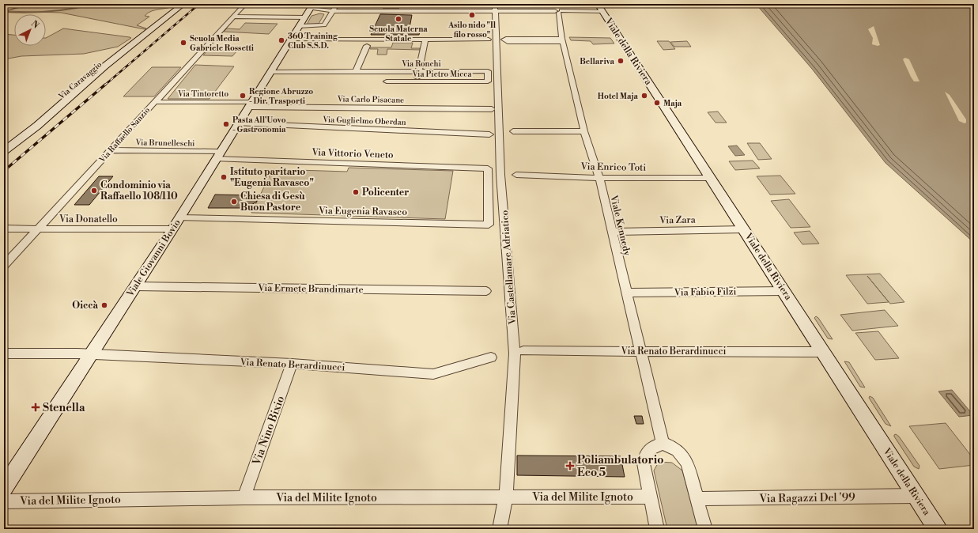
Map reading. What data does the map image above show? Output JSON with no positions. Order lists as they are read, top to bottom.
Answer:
{
  "streets": {
    "street": [
      "Viale della Riviera",
      "Via Ronchi",
      "Via Pietro Micca",
      "Via Caravaggio",
      "Via Tintoretto",
      "Via Carlo Pisacane",
      "Via Guglielmo Oberdan",
      "Via Raffaello Sanzio",
      "Via Brunelleschi",
      "Via Vittorio Veneto",
      "Via Enrico Toti",
      "Via Eugenia Ravasco",
      "Via Donatello",
      "Via Zara",
      "Viale Kennedy",
      "Viale Giovanni Bovio",
      "Via Castellamare Adriatico",
      "Via Ermete Brandimarte",
      "Via Fabio Filzi",
      "Via Renato Berardinucci",
      "Via Nino Bixio",
      "Via del Milite Ignoto",
      "Via Ragazzi Del '99"
    ]
  },
  "crossings": [
    ["Viale della Riviera", "Via Enrico Toti"],
    ["Viale della Riviera", "Via Zara"],
    ["Viale della Riviera", "Via Fabio Filzi"],
    ["Viale della Riviera", "Via Renato Berardinucci"],
    ["Viale della Riviera", "Via Ragazzi Del '99"],
    ["Via Ronchi", "Via Pietro Micca"],
    ["Via Ronchi", "Viale Giovanni Bovio"],
    ["Via Tintoretto", "Via Carlo Pisacane"],
    ["Via Tintoretto", "Via Raffaello Sanzio"],
    ["Via Tintoretto", "Viale Giovanni Bovio"],
    ["Via Carlo Pisacane", "Viale Giovanni Bovio"],
    ["Via Guglielmo Oberdan", "Viale Giovanni Bovio"],
    ["Via Raffaello Sanzio", "Via Brunelleschi"],
    ["Via Raffaello Sanzio", "Via Donatello"],
    ["Via Brunelleschi", "Via Vittorio Veneto"],
    ["Via Brunelleschi", "Viale Giovanni Bovio"],
    ["Via Vittorio Veneto", "Via Eugenia Ravasco"],
    ["Via Vittorio Veneto", "Viale Giovanni Bovio"],
    ["Via Enrico Toti", "Viale Kennedy"],
    ["Via Eugenia Ravasco", "Viale Giovanni Bovio"],
    ["Via Donatello", "Viale Giovanni Bovio"],
    ["Via Zara", "Viale Kennedy"],
    ["Viale Kennedy", "Via Fabio Filzi"],
    ["Viale Kennedy", "Via Renato Berardinucci"],
    ["Viale Giovanni Bovio", "Via Ermete Brandimarte"],
    ["Viale Giovanni Bovio", "Via Renato Berardinucci"],
    ["Via Castellamare Adriatico", "Via del Milite Ignoto"],
    ["Via Renato Berardinucci", "Via Nino Bixio"],
    ["Via Nino Bixio", "Via del Milite Ignoto"]
  ],
  "places": {
    "other": [
      "Asilo nido \"Il filo rosso\"",
      "Scuola Materna Statale",
      "360 Training Club S.S.D.",
      "Scuola Media Gabriele Rossetti",
      "Bellariva",
      "Regione Abruzzo - Dir. Trasporti",
      "Hotel Maja",
      "Maja",
      "Pasta All'Uovo - Gastronomia",
      "Istituto paritario \"Eugenia Ravasco\"",
      "Condominio via Raffaello 108/110",
      "Policenter",
      "Chiesa di Gesù Buon Pastore",
      "Oiccà"
    ],
    "health": ["Stenella", "Poliambulatorio Eco 5"]
  },
  "north": "top right"
}
